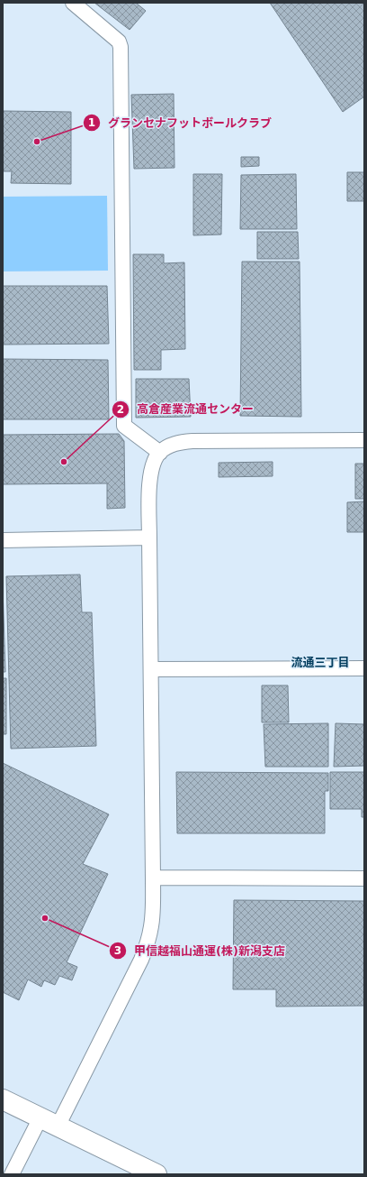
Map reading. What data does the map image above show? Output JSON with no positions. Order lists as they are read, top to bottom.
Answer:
{
  "districts": ["流通三丁目"],
  "places": ["グランセナフットボールクラブ", "高倉産業流通センター", "甲信越福山通運(株)新潟支店"]
}
